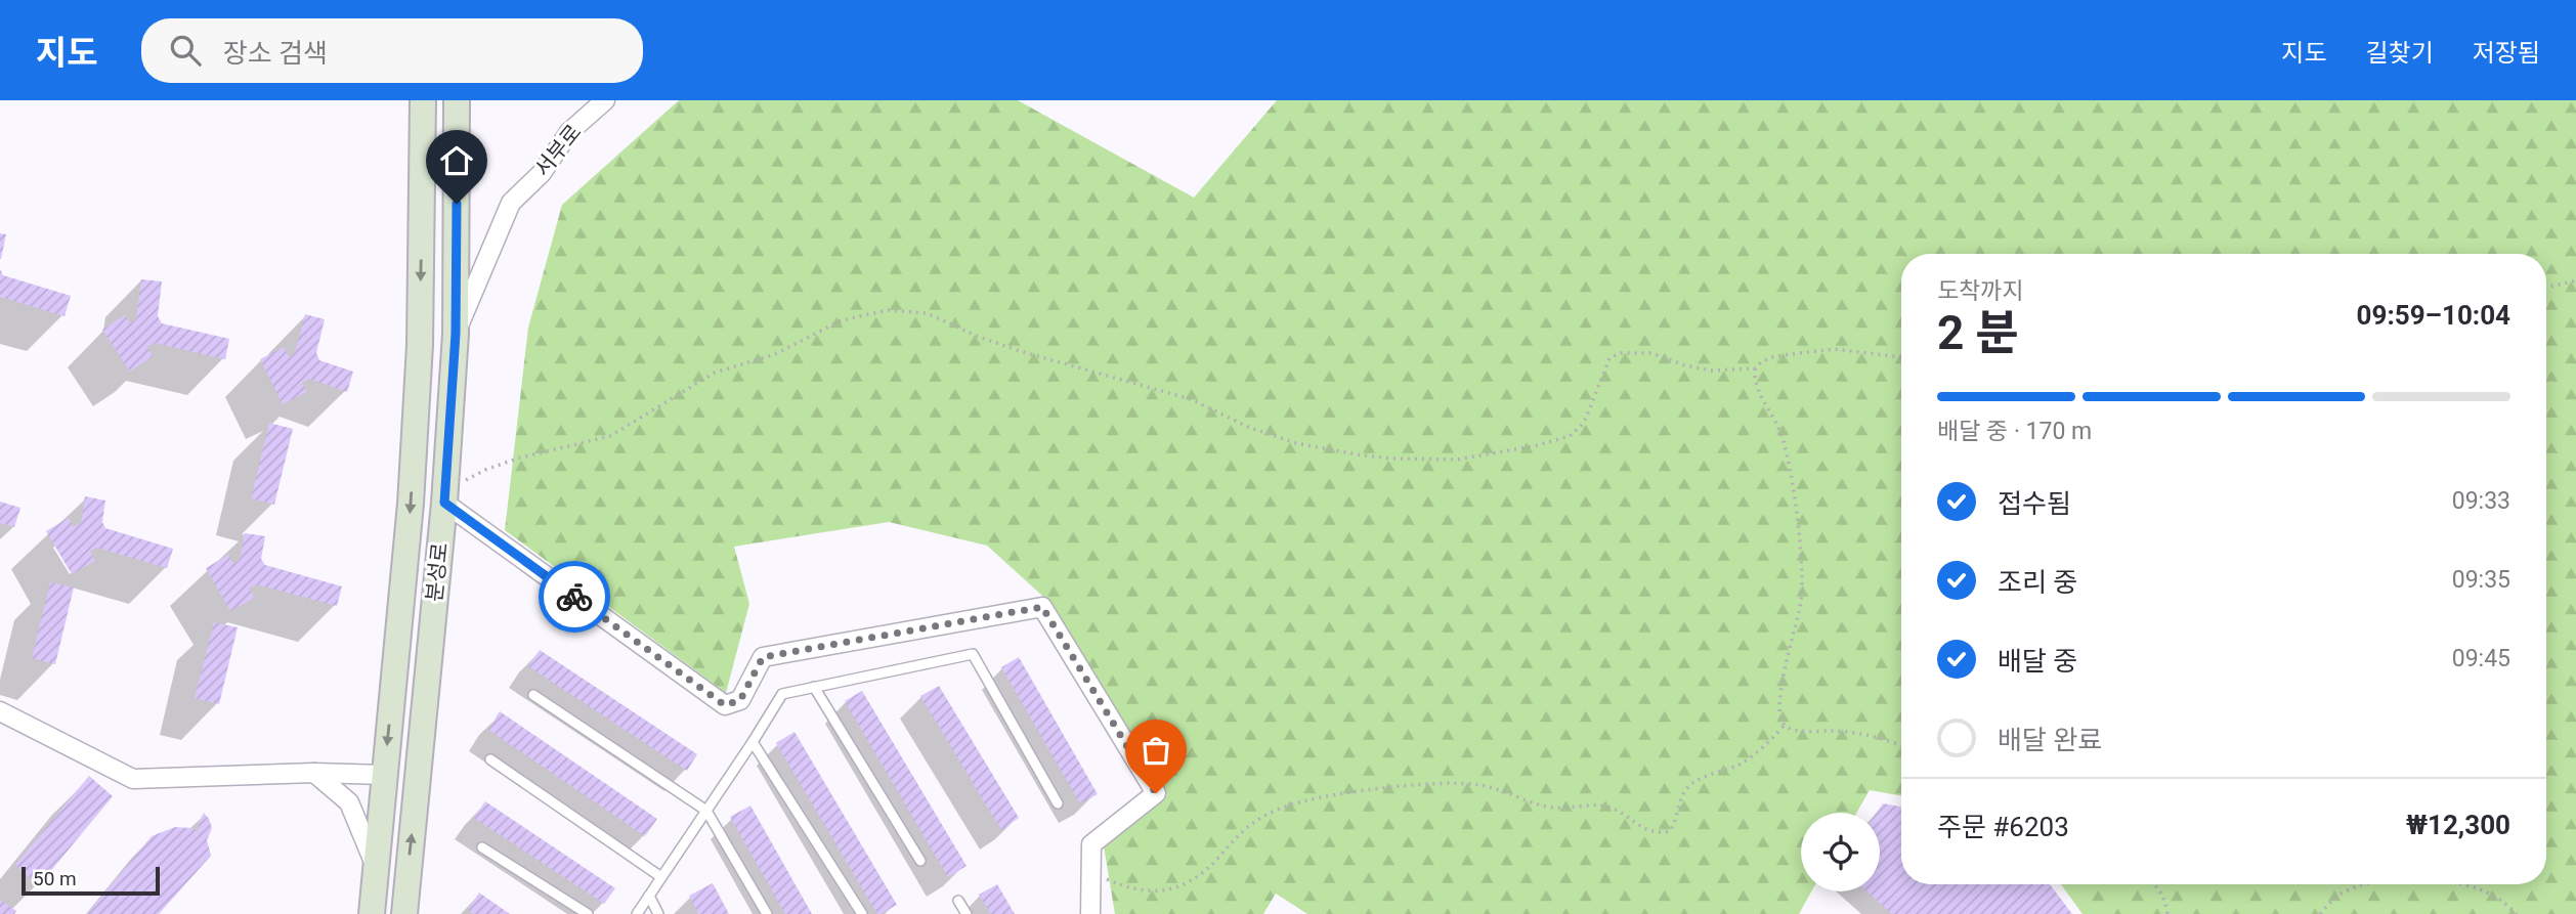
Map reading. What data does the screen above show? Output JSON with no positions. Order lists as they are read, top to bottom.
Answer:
{
  "streets": {
    "main road": ["분성로"],
    "street": ["서부로"]
  },
  "crossings": [
    ["서부로", "분성로"]
  ],
  "scale_bar": "50 m",
  "page": {
    "header": "지도",
    "search": "장소 검색",
    "nav": ["지도", "길찾기", "저장됨"],
    "heading": ["2 분", "도착까지", "09:59–10:04"],
    "panel": ["주문 #6203", "₩12,300"],
    "bar": "배달 중 · 170 m",
    "list": [
      ["접수됨", "09:33"],
      ["조리 중", "09:35"],
      ["배달 중", "09:45"],
      "배달 완료"
    ],
    "scale": "50 m"
  }
}
